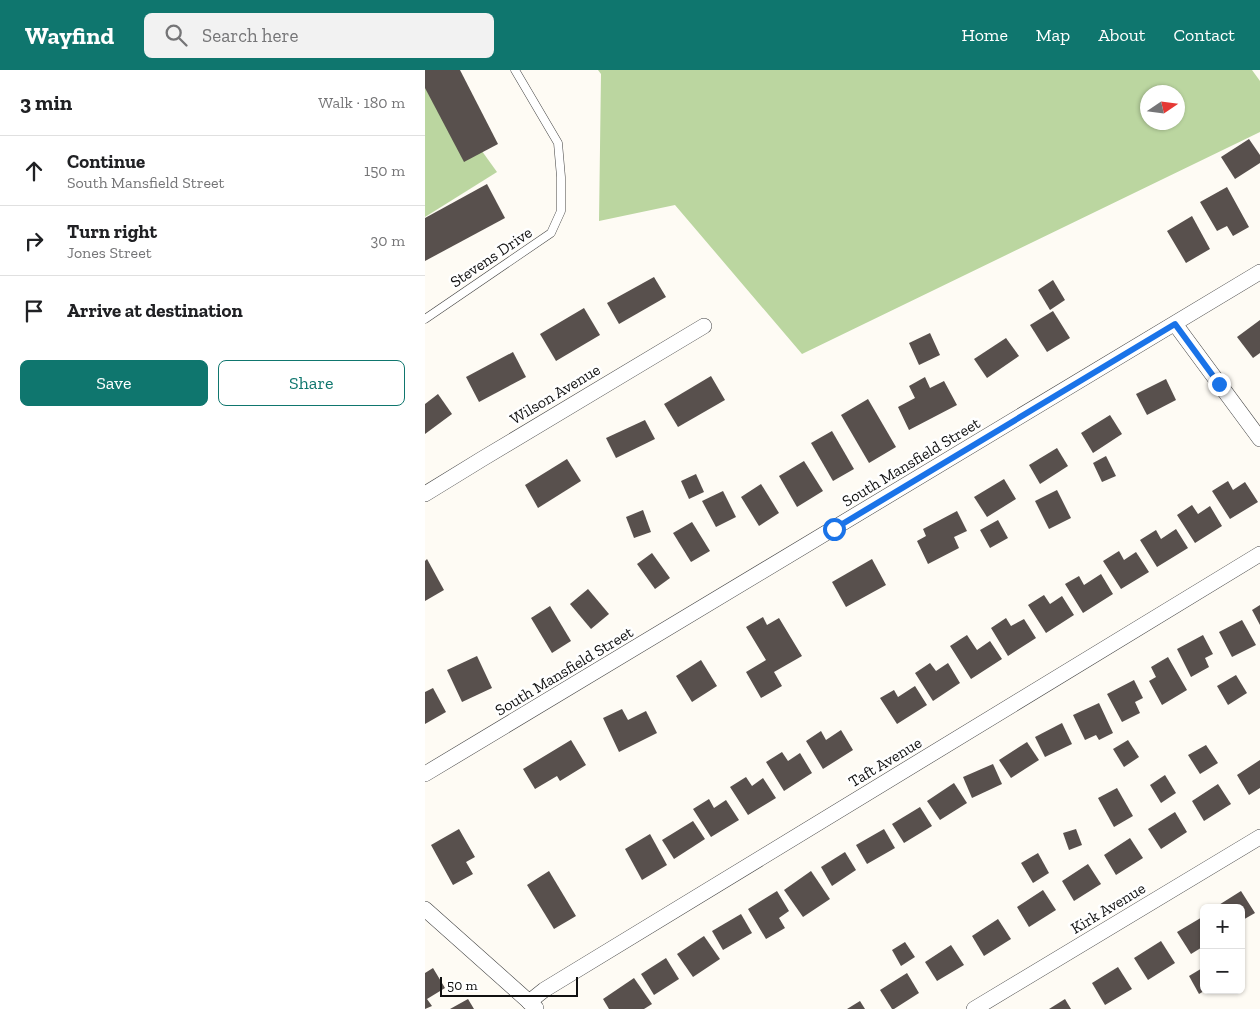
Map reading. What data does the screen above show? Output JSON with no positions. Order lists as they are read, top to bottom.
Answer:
{
  "streets": {
    "street": [
      "Wilson Avenue",
      "South Mansfield Street",
      "Taft Avenue",
      "Kirk Avenue"
    ],
    "lane": ["Stevens Drive"]
  },
  "scale_bar": "50 m",
  "north": "right",
  "page": {
    "header": "Wayfind",
    "search": "Search here",
    "nav": [
      "Home",
      "Map",
      "About",
      "Contact"
    ],
    "heading": ["3 min", "Walk · 180 m"],
    "list": [
      ["Continue", "South Mansfield Street", "150 m"],
      ["Turn right", "Jones Street", "30 m"],
      "Arrive at destination"
    ],
    "buttons": ["Save", "Share"],
    "map_buttons": ["+", "−"],
    "scale": "50 m"
  }
}
